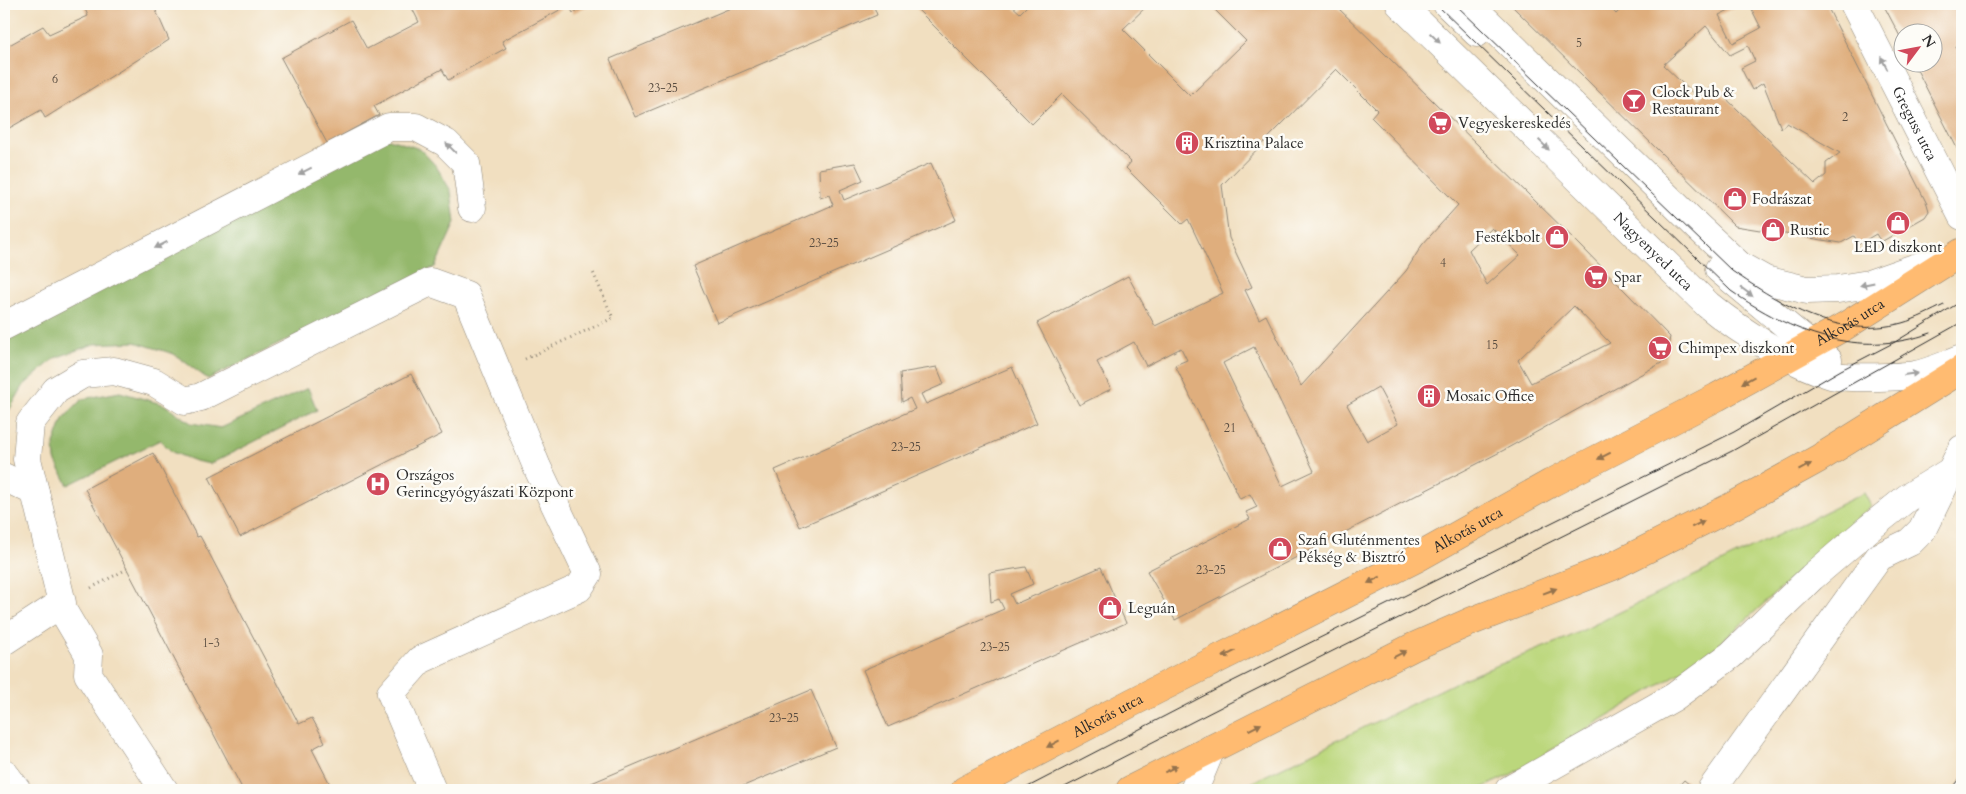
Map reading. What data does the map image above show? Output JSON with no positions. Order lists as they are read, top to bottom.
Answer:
{
  "streets": {
    "main road": ["Alkotás utca"],
    "street": ["Greguss utca", "Nagyenyed utca"]
  },
  "crossings": [
    ["Nagyenyed utca", "Alkotás utca"]
  ],
  "places": {
    "bar": ["Clock Pub & Restaurant"],
    "supermarket": ["Vegyeskereskedés", "Spar", "Chimpex diszkont"],
    "building": ["Krisztina Palace", "Mosaic Office"],
    "shop": [
      "Fodrászat",
      "LED diszkont",
      "Rustic",
      "Festékbolt",
      "Szafi Gluténmentes Pékség & Bisztró",
      "Leguán"
    ],
    "hospital": ["Országos Gerincgyógyászati Központ"]
  },
  "house_numbers": [
    "5",
    "6",
    "23-25",
    "2",
    "23-25",
    "4",
    "15",
    "21",
    "23-25",
    "23-25",
    "1-3",
    "23-25",
    "23-25"
  ],
  "north": "top right"
}
